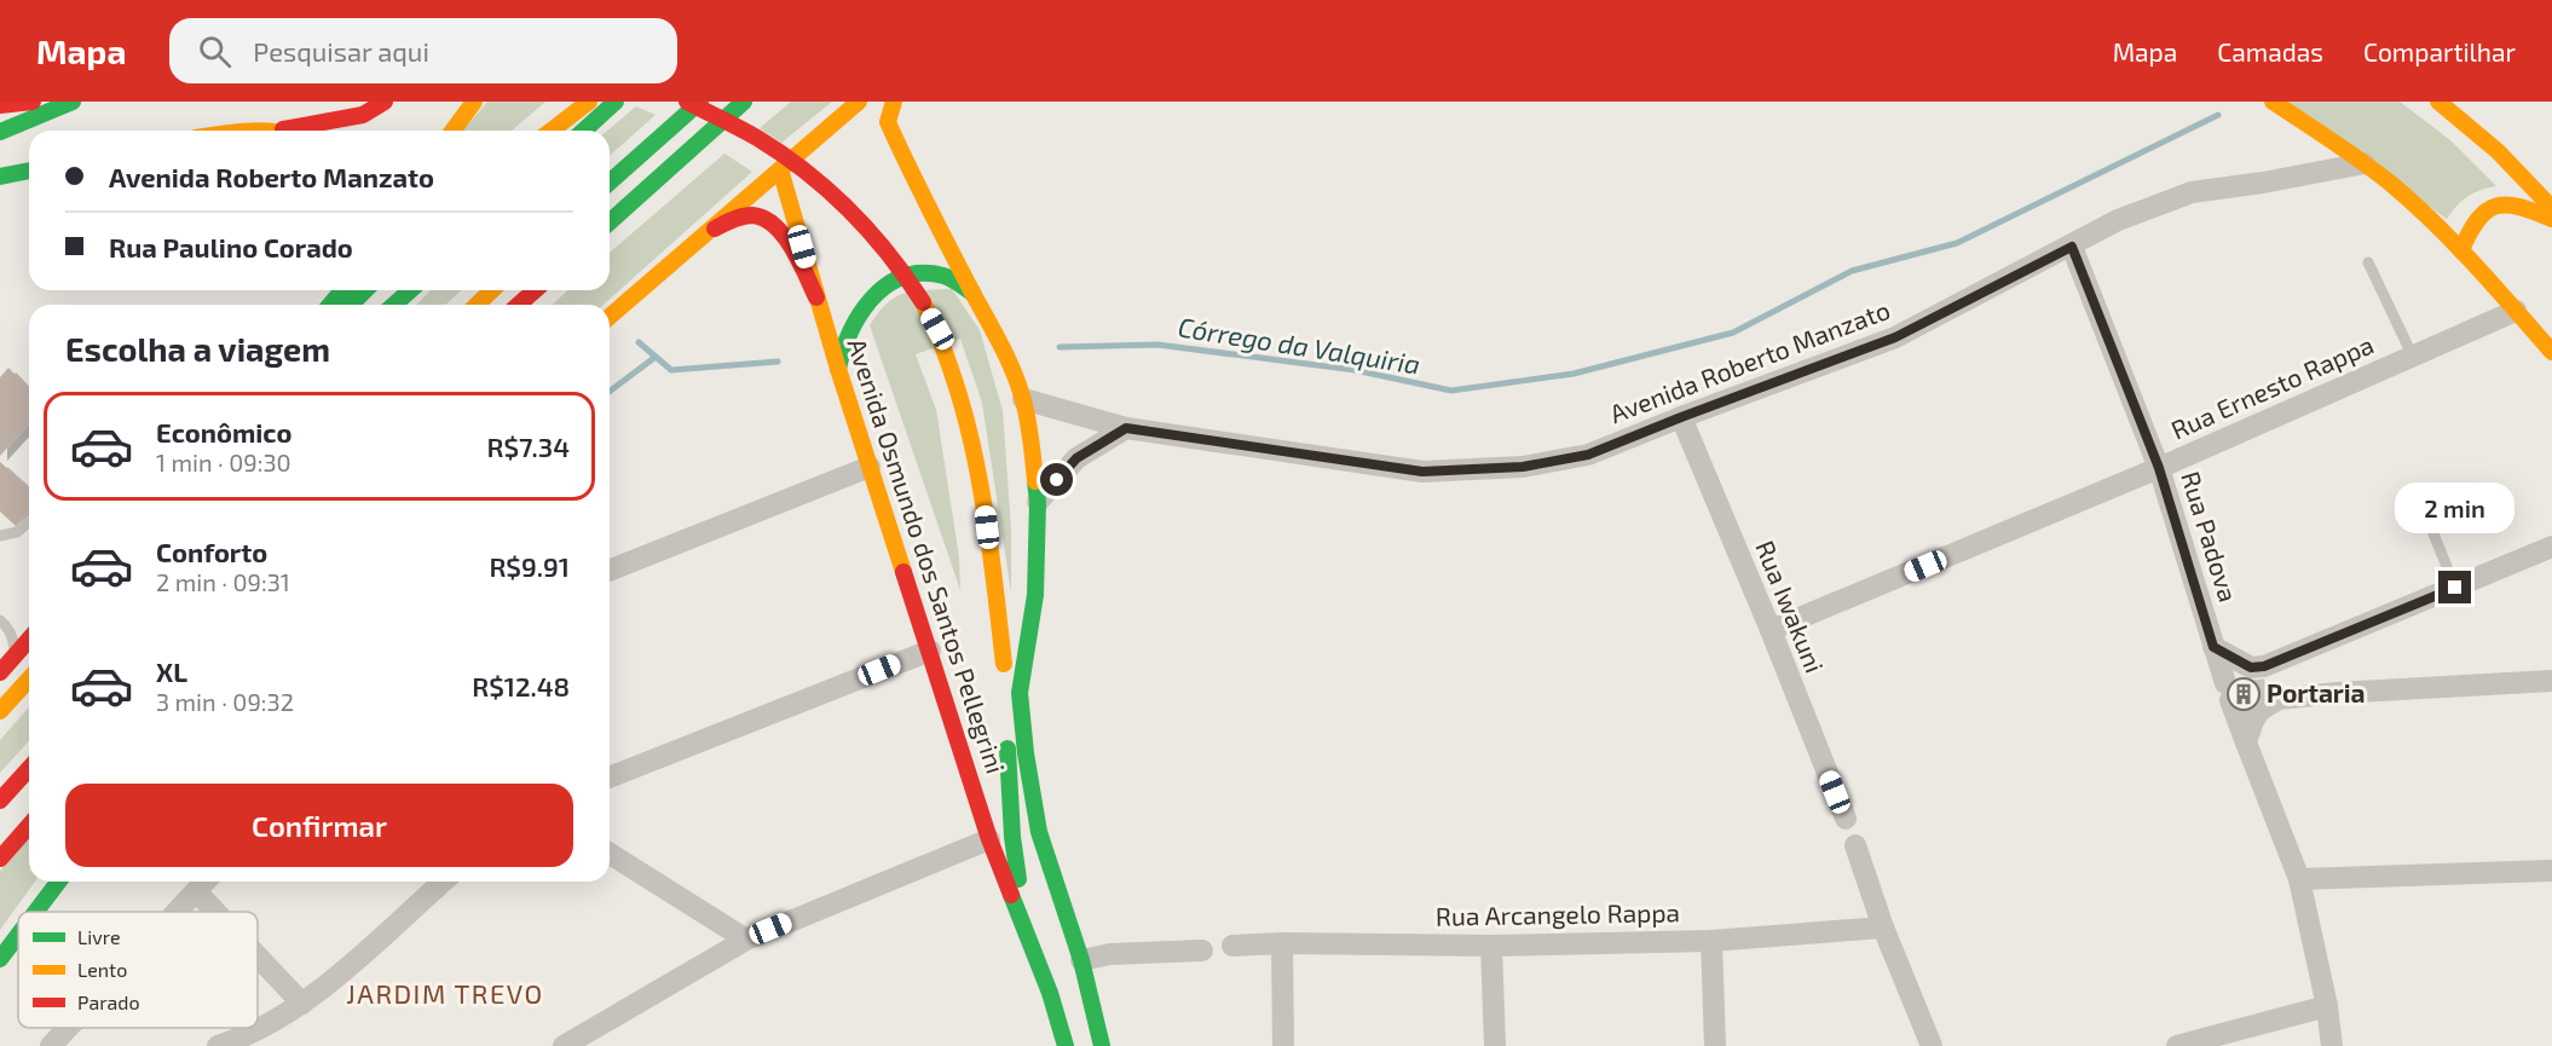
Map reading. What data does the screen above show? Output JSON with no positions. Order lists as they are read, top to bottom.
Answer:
{
  "streets": {
    "main road": ["Avenida Osmundo dos Santos Pellegrini"],
    "street": [
      "Avenida Roberto Manzato",
      "Rua Ernesto Rappa",
      "Rua Padova",
      "Rua Iwakuni",
      "Rua Arcangelo Rappa"
    ]
  },
  "crossings": [
    ["Avenida Roberto Manzato", "Rua Padova"],
    ["Avenida Roberto Manzato", "Avenida Osmundo dos Santos Pellegrini"],
    ["Avenida Roberto Manzato", "Rua Iwakuni"],
    ["Rua Ernesto Rappa", "Rua Padova"],
    ["Rua Ernesto Rappa", "Rua Iwakuni"]
  ],
  "districts": ["JARDIM TREVO"],
  "water": ["Córrego da Valquiria"],
  "places": {
    "building": ["Portaria"]
  },
  "legend": ["Livre", "Lento", "Parado"],
  "page": {
    "header": "Mapa",
    "search": "Pesquisar aqui",
    "nav": ["Mapa", "Camadas", "Compartilhar"],
    "banner": ["Avenida Roberto Manzato", "Rua Paulino Corado"],
    "heading": "Escolha a viagem",
    "list": [
      {
        "name": "Econômico",
        "note": "1 min · 09:30",
        "value": "R$7.34"
      },
      {
        "name": "Conforto",
        "note": "2 min · 09:31",
        "value": "R$9.91"
      },
      {
        "name": "XL",
        "note": "3 min · 09:32",
        "value": "R$12.48"
      }
    ],
    "bubble": "2 min",
    "buttons": "Confirmar"
  }
}
